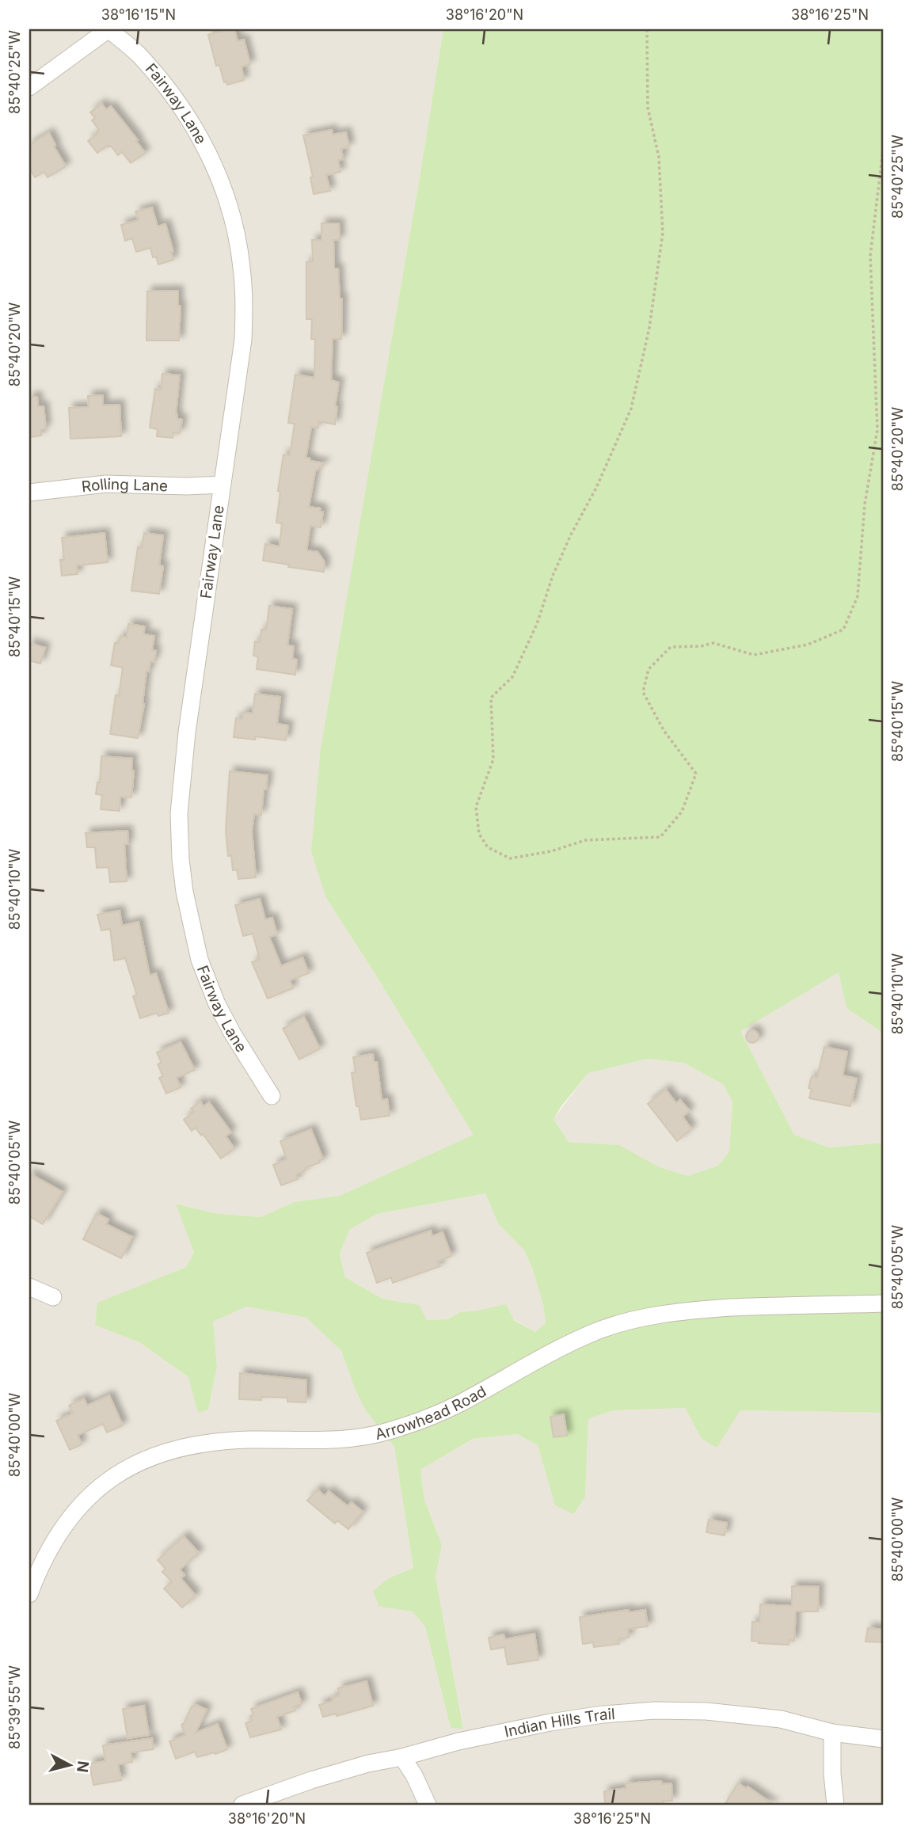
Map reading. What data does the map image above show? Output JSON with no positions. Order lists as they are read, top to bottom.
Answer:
{
  "streets": {
    "street": [
      "Fairway Lane",
      "Rolling Lane",
      "Arrowhead Road",
      "Indian Hills Trail"
    ]
  },
  "crossings": [
    ["Fairway Lane", "Rolling Lane"]
  ],
  "north": "right",
  "coordinates": [
    "38°16'15\"N",
    "38°16'20\"N",
    "38°16'25\"N",
    "85°40'25\"W",
    "85°40'20\"W",
    "85°40'15\"W",
    "85°40'10\"W",
    "85°40'05\"W",
    "85°40'00\"W",
    "85°39'55\"W"
  ]
}
